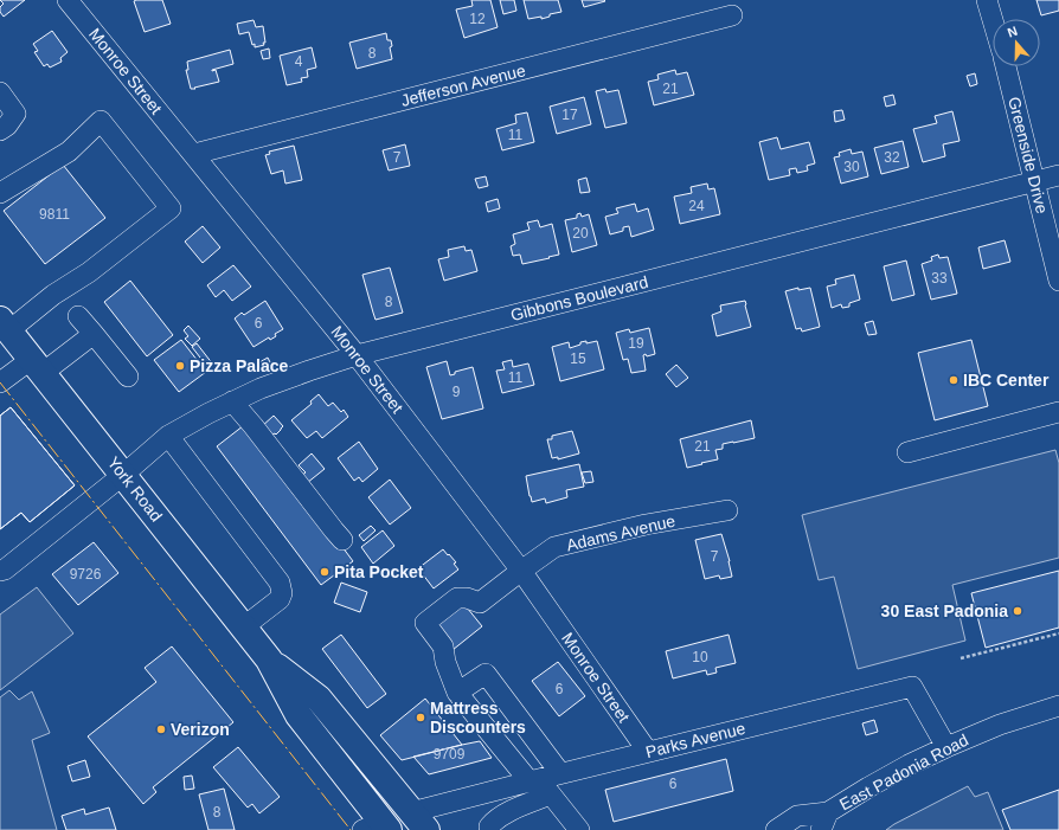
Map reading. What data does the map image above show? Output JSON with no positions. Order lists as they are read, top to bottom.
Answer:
{
  "streets": {
    "main road": ["York Road"],
    "street": [
      "Monroe Street",
      "Jefferson Avenue",
      "Greenside Drive",
      "Gibbons Boulevard",
      "Adams Avenue",
      "Parks Avenue",
      "East Padonia Road"
    ]
  },
  "crossings": [
    ["Monroe Street", "Jefferson Avenue"],
    ["Monroe Street", "Gibbons Boulevard"],
    ["Monroe Street", "Adams Avenue"],
    ["Monroe Street", "Parks Avenue"],
    ["Greenside Drive", "Gibbons Boulevard"],
    ["Gibbons Boulevard", "York Road"],
    ["York Road", "Parks Avenue"],
    ["Parks Avenue", "East Padonia Road"]
  ],
  "places": [
    "Pizza Palace",
    "IBC Center",
    "Pita Pocket",
    "30 East Padonia",
    "Mattress Discounters",
    "Verizon"
  ],
  "house_numbers": [
    "12",
    "8",
    "4",
    "21",
    "17",
    "11",
    "7",
    "32",
    "30",
    "24",
    "9811",
    "20",
    "33",
    "8",
    "6",
    "19",
    "15",
    "11",
    "9",
    "21",
    "7",
    "9726",
    "10",
    "6",
    "9709",
    "6",
    "8"
  ],
  "north": "top"
}
